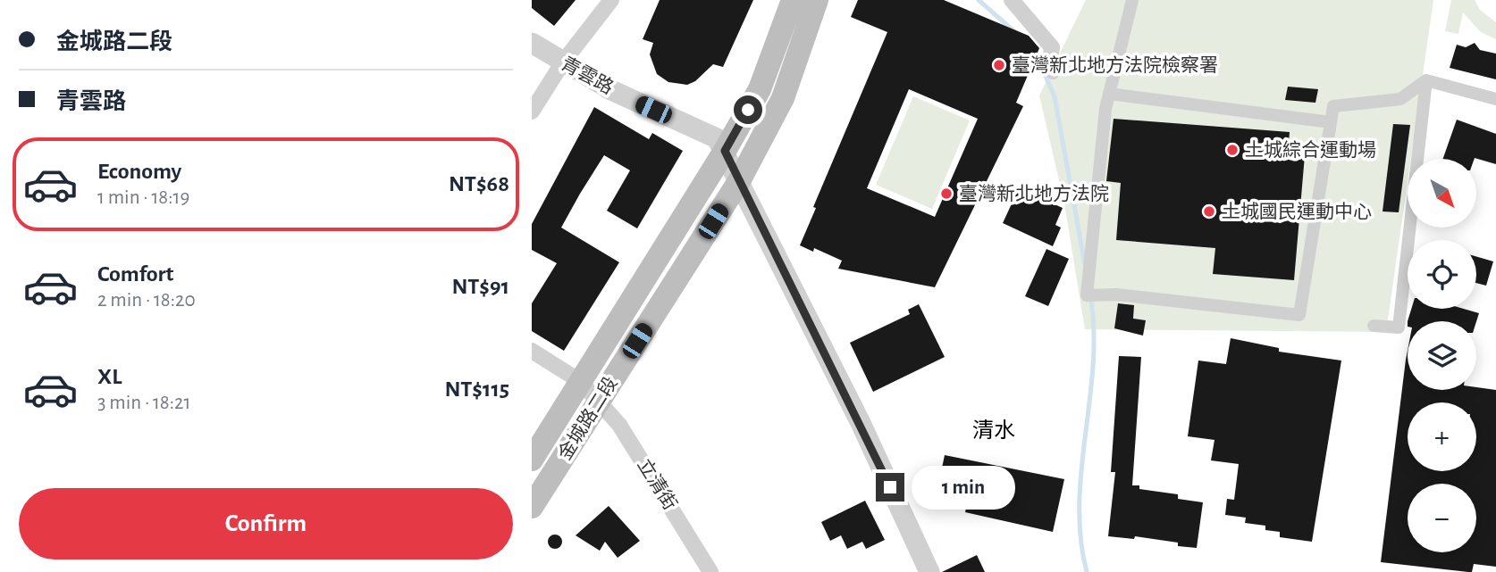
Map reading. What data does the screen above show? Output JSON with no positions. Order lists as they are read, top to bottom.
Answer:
{
  "streets": {
    "main road": ["金城路二段"],
    "street": ["青雲路", "立清街"]
  },
  "crossings": [
    ["青雲路", "金城路二段"],
    ["金城路二段", "立清街"]
  ],
  "districts": ["清水"],
  "places": [
    "臺灣新北地方法院檢察署",
    "土城綜合運動場",
    "臺灣新北地方法院",
    "土城國民運動中心"
  ],
  "north": "bottom right",
  "page": {
    "banner": ["金城路二段", "青雲路"],
    "list": [
      {
        "name": "Economy",
        "note": "1 min · 18:19",
        "value": "NT$68"
      },
      {
        "name": "Comfort",
        "note": "2 min · 18:20",
        "value": "NT$91"
      },
      {
        "name": "XL",
        "note": "3 min · 18:21",
        "value": "NT$115"
      }
    ],
    "map_buttons": ["+", "−"],
    "bubble": "1 min",
    "buttons": "Confirm"
  }
}
